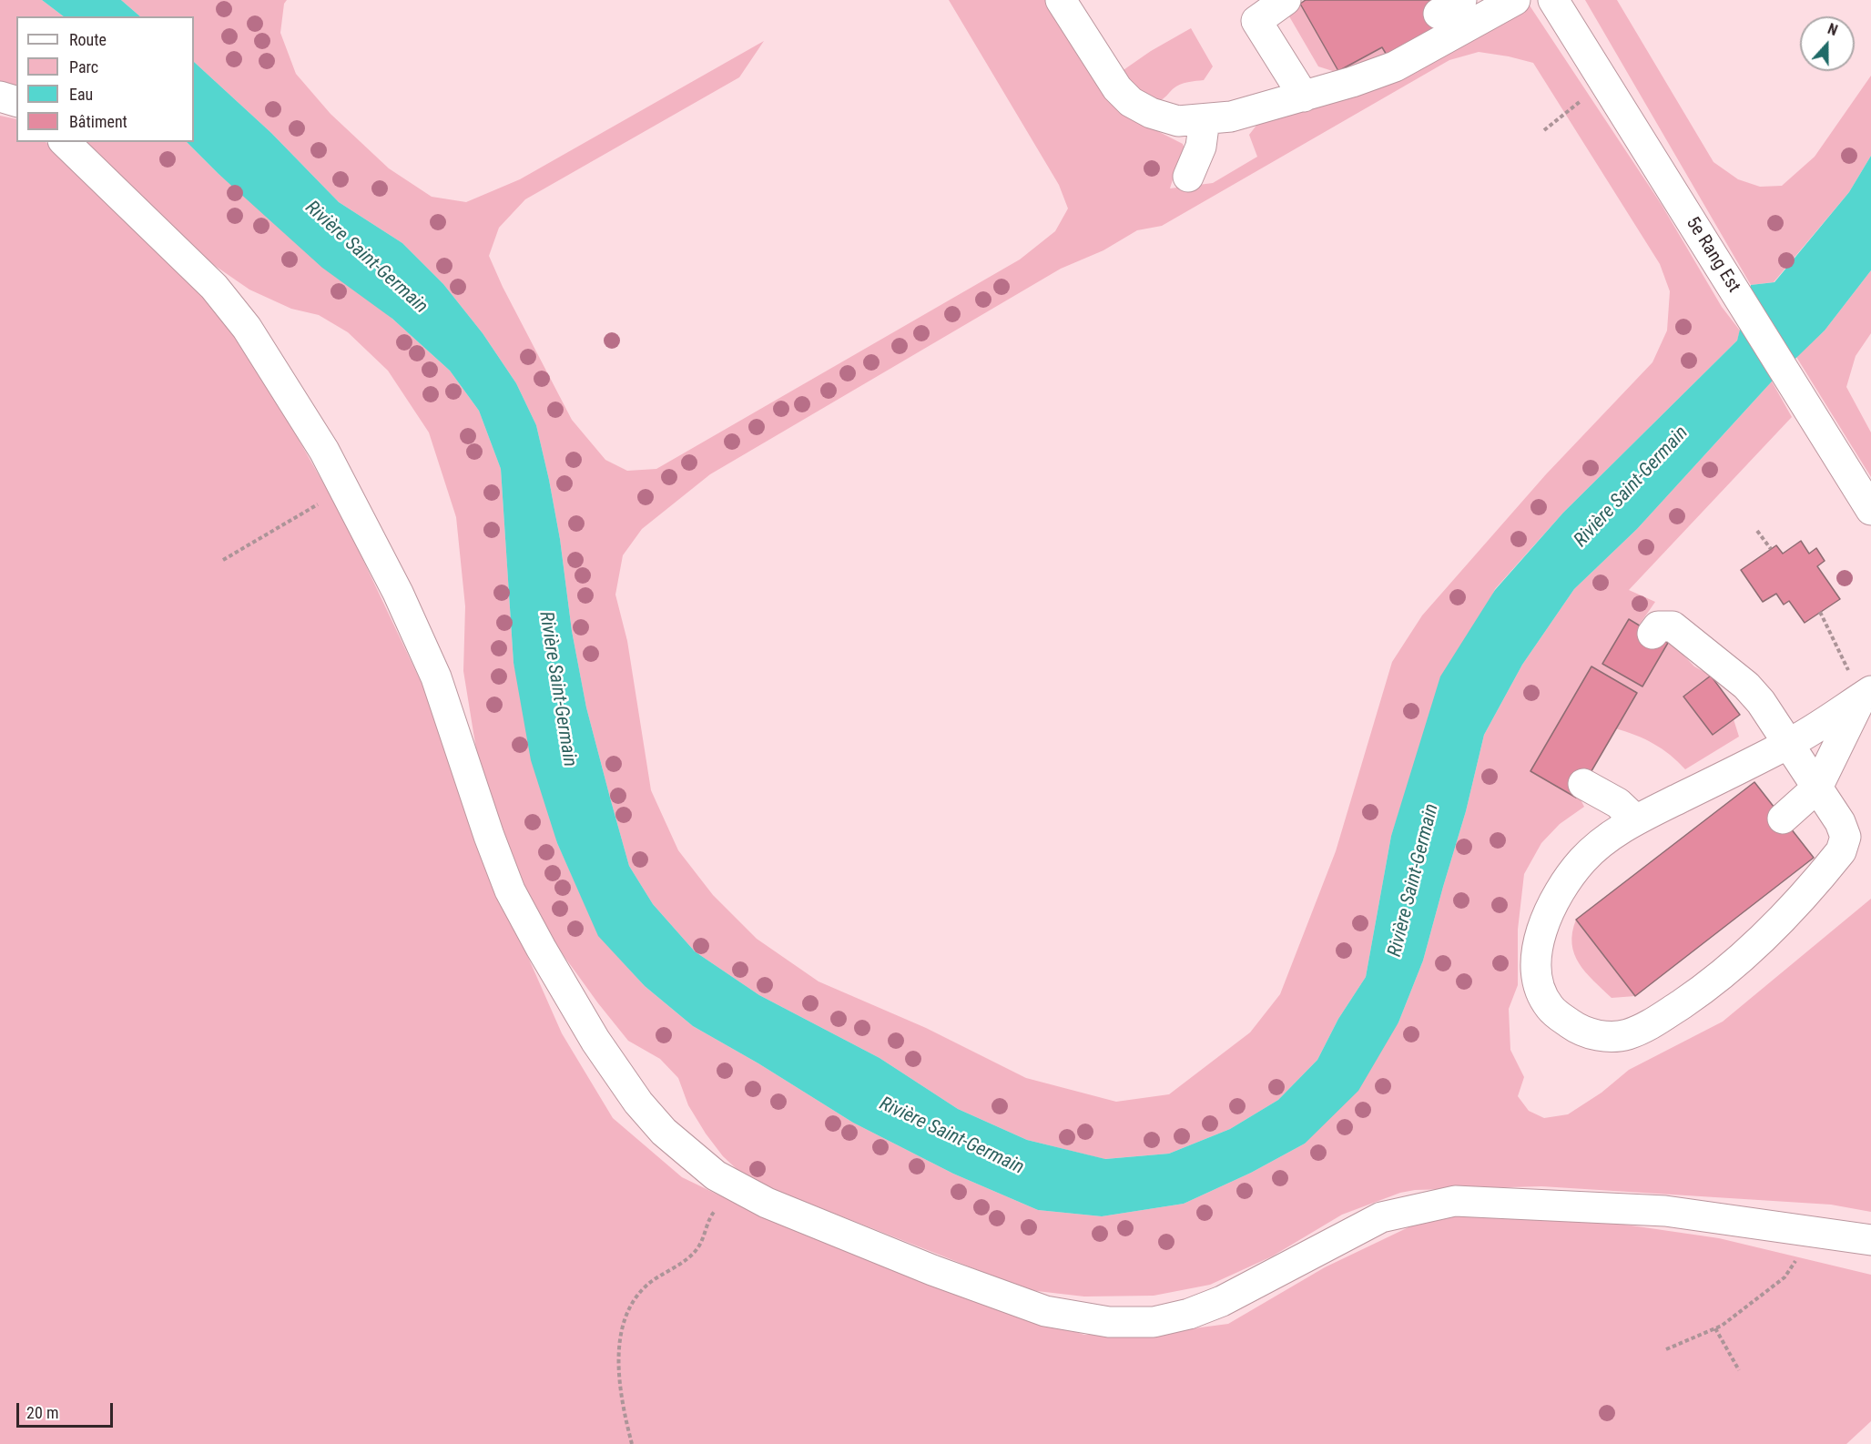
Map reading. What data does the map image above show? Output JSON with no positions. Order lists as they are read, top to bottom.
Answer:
{
  "streets": {
    "street": ["5e Rang Est"]
  },
  "water": ["Rivière Saint-Germain"],
  "legend": [
    "Route",
    "Parc",
    "Eau",
    "Bâtiment"
  ],
  "scale_bar": "20 m",
  "north": "top"
}
